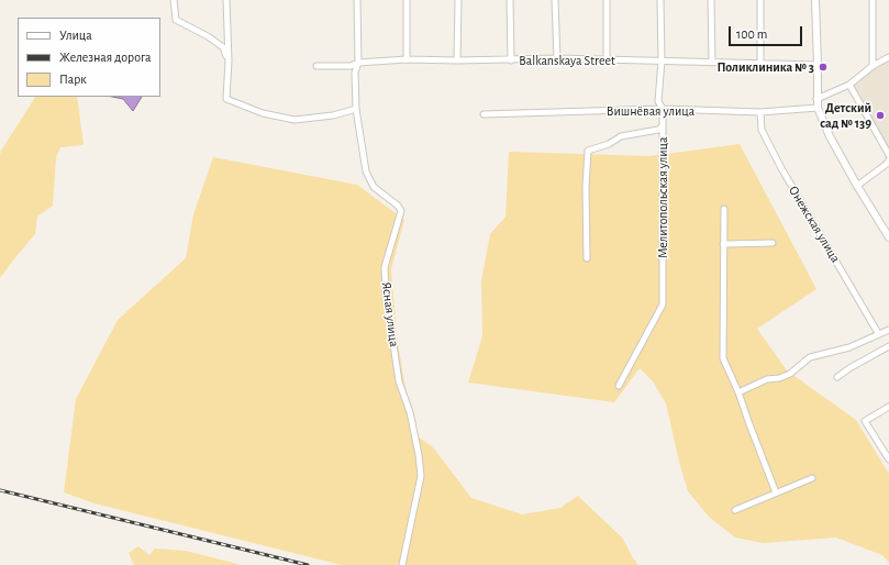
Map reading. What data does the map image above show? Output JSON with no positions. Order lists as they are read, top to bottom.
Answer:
{
  "streets": {
    "street": [
      "Balkanskaya Street",
      "Вишнёвая улица",
      "Мелитопольская улица",
      "Онежская улица",
      "Ясная улица"
    ]
  },
  "crossings": [
    ["Balkanskaya Street", "Мелитопольская улица"],
    ["Balkanskaya Street", "Ясная улица"],
    ["Вишнёвая улица", "Мелитопольская улица"],
    ["Вишнёвая улица", "Онежская улица"]
  ],
  "places": ["Поликлиника № 3", "Детский сад № 139"],
  "legend": ["Улица", "Железная дорога", "Парк"],
  "scale_bar": "100 m"
}
